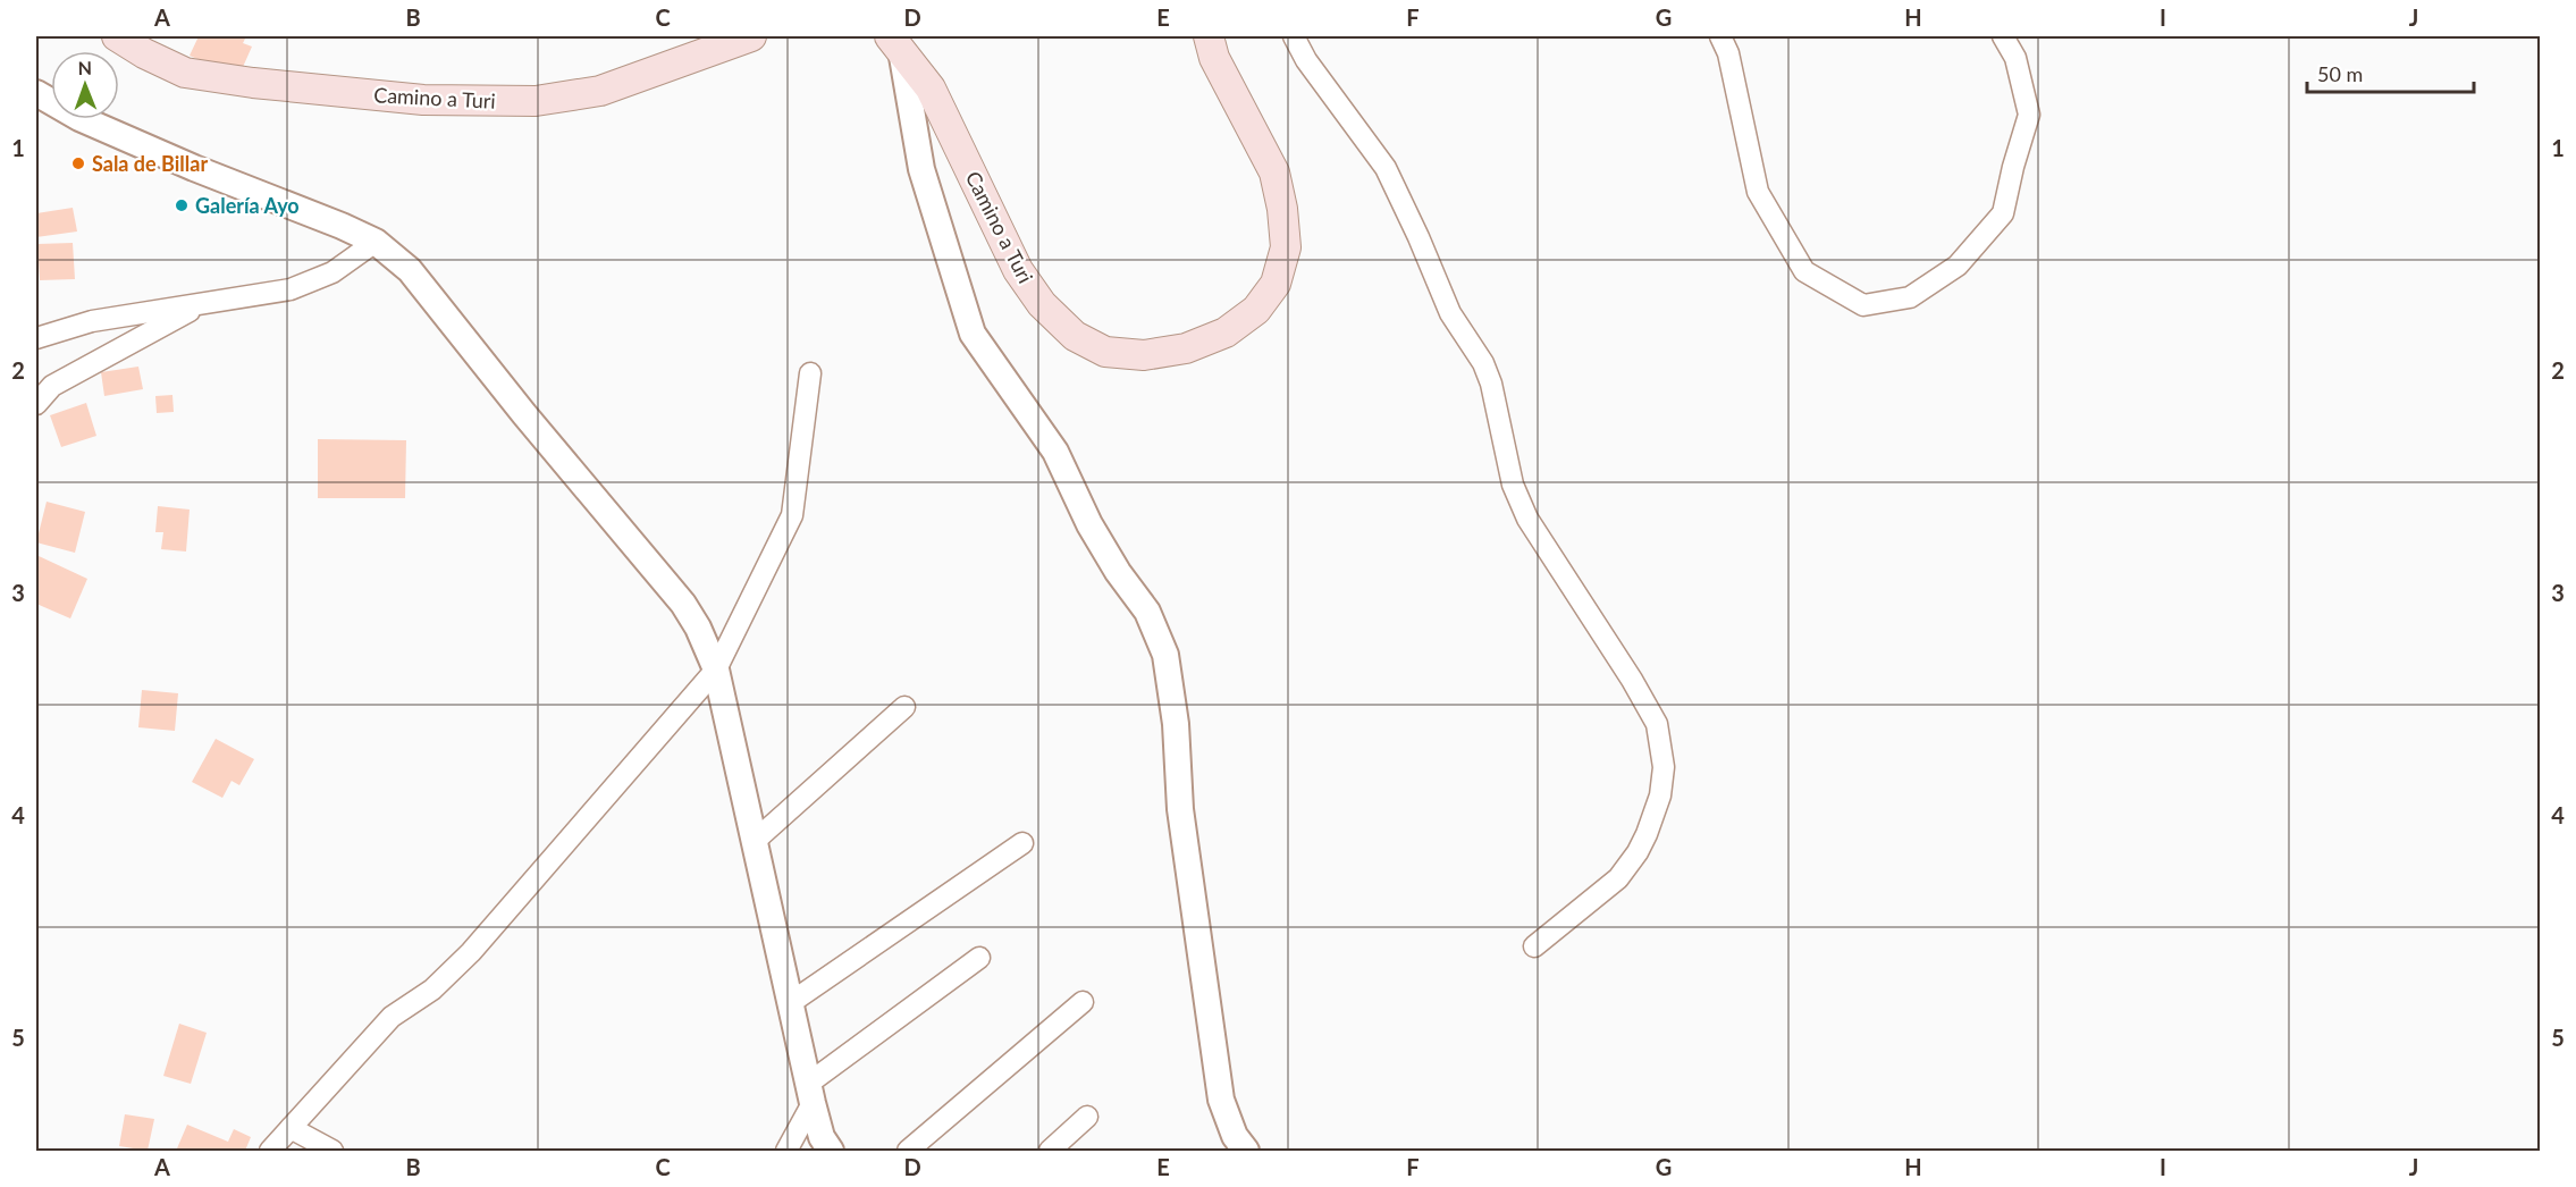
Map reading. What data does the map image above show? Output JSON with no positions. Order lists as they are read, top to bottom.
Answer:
{
  "streets": {
    "main road": ["Camino a Turi"]
  },
  "places": ["Sala de Billar", "Galería Ayo"],
  "scale_bar": "50 m",
  "north": "top",
  "grid": {
    "columns": [
      "A",
      "B",
      "C",
      "D",
      "E",
      "F",
      "G",
      "H",
      "I",
      "J"
    ],
    "rows": [
      "1",
      "2",
      "3",
      "4",
      "5"
    ]
  }
}
